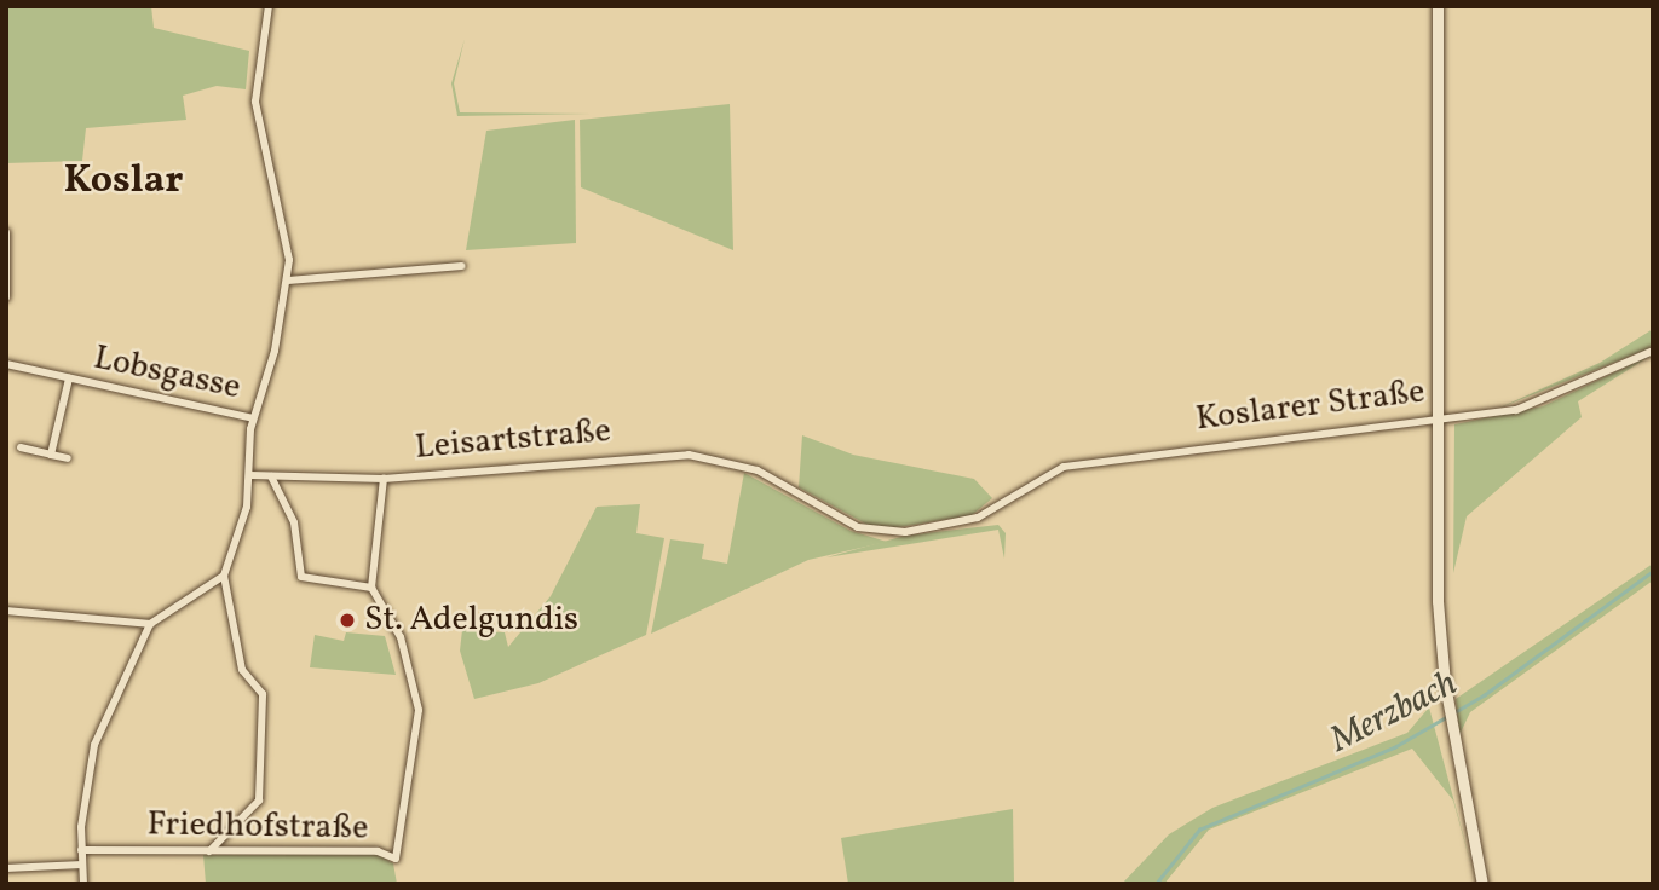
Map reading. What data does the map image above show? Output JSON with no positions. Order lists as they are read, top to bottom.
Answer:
{
  "streets": {
    "street": [
      "Lobsgasse",
      "Koslarer Straße",
      "Leisartstraße",
      "Friedhofstraße"
    ]
  },
  "crossings": [
    ["Koslarer Straße", "Leisartstraße"]
  ],
  "districts": ["Koslar"],
  "water": ["Merzbach"],
  "places": ["St. Adelgundis"]
}
